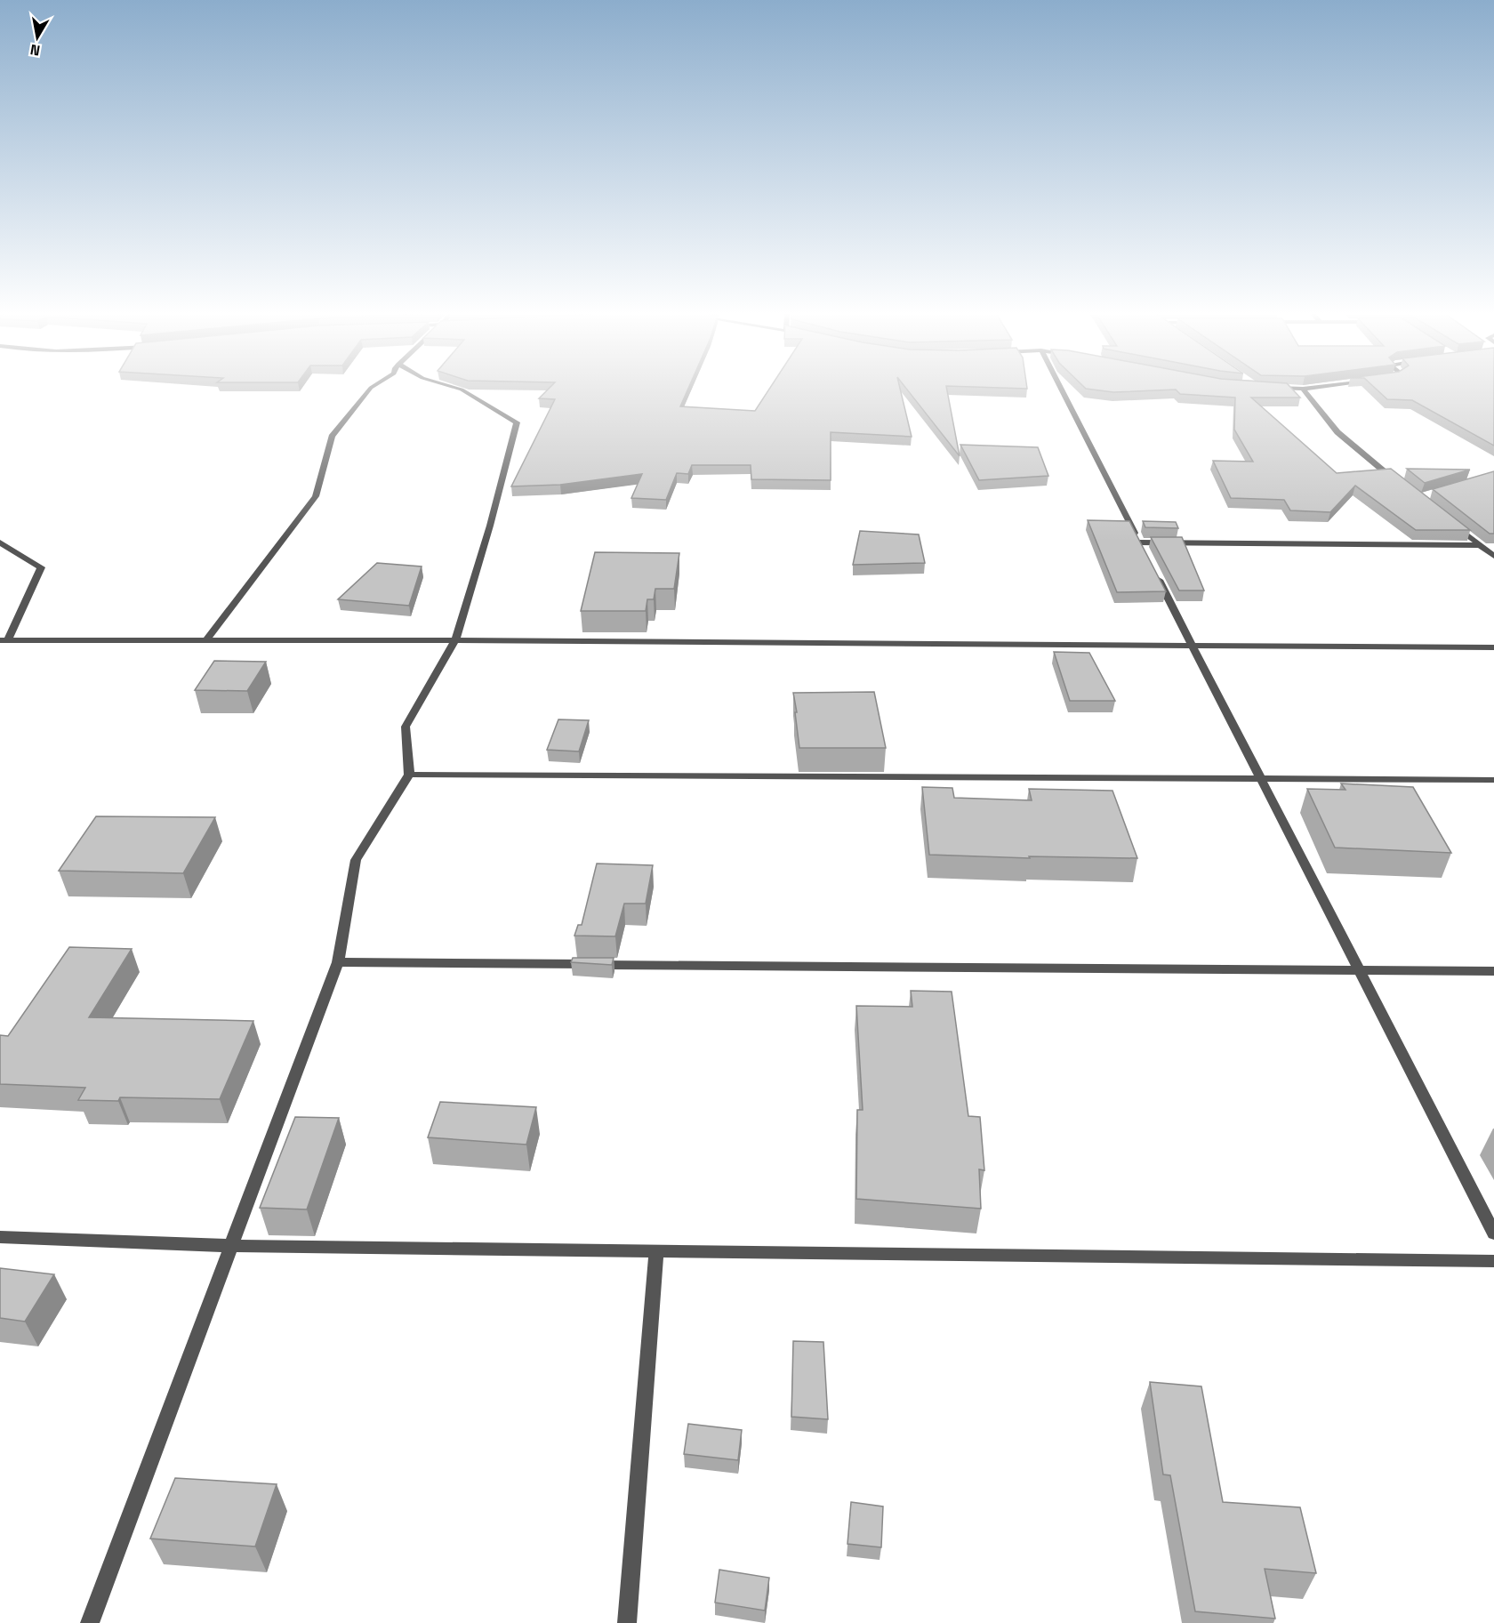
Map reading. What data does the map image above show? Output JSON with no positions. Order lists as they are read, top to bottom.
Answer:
{
  "north": "bottom"
}
